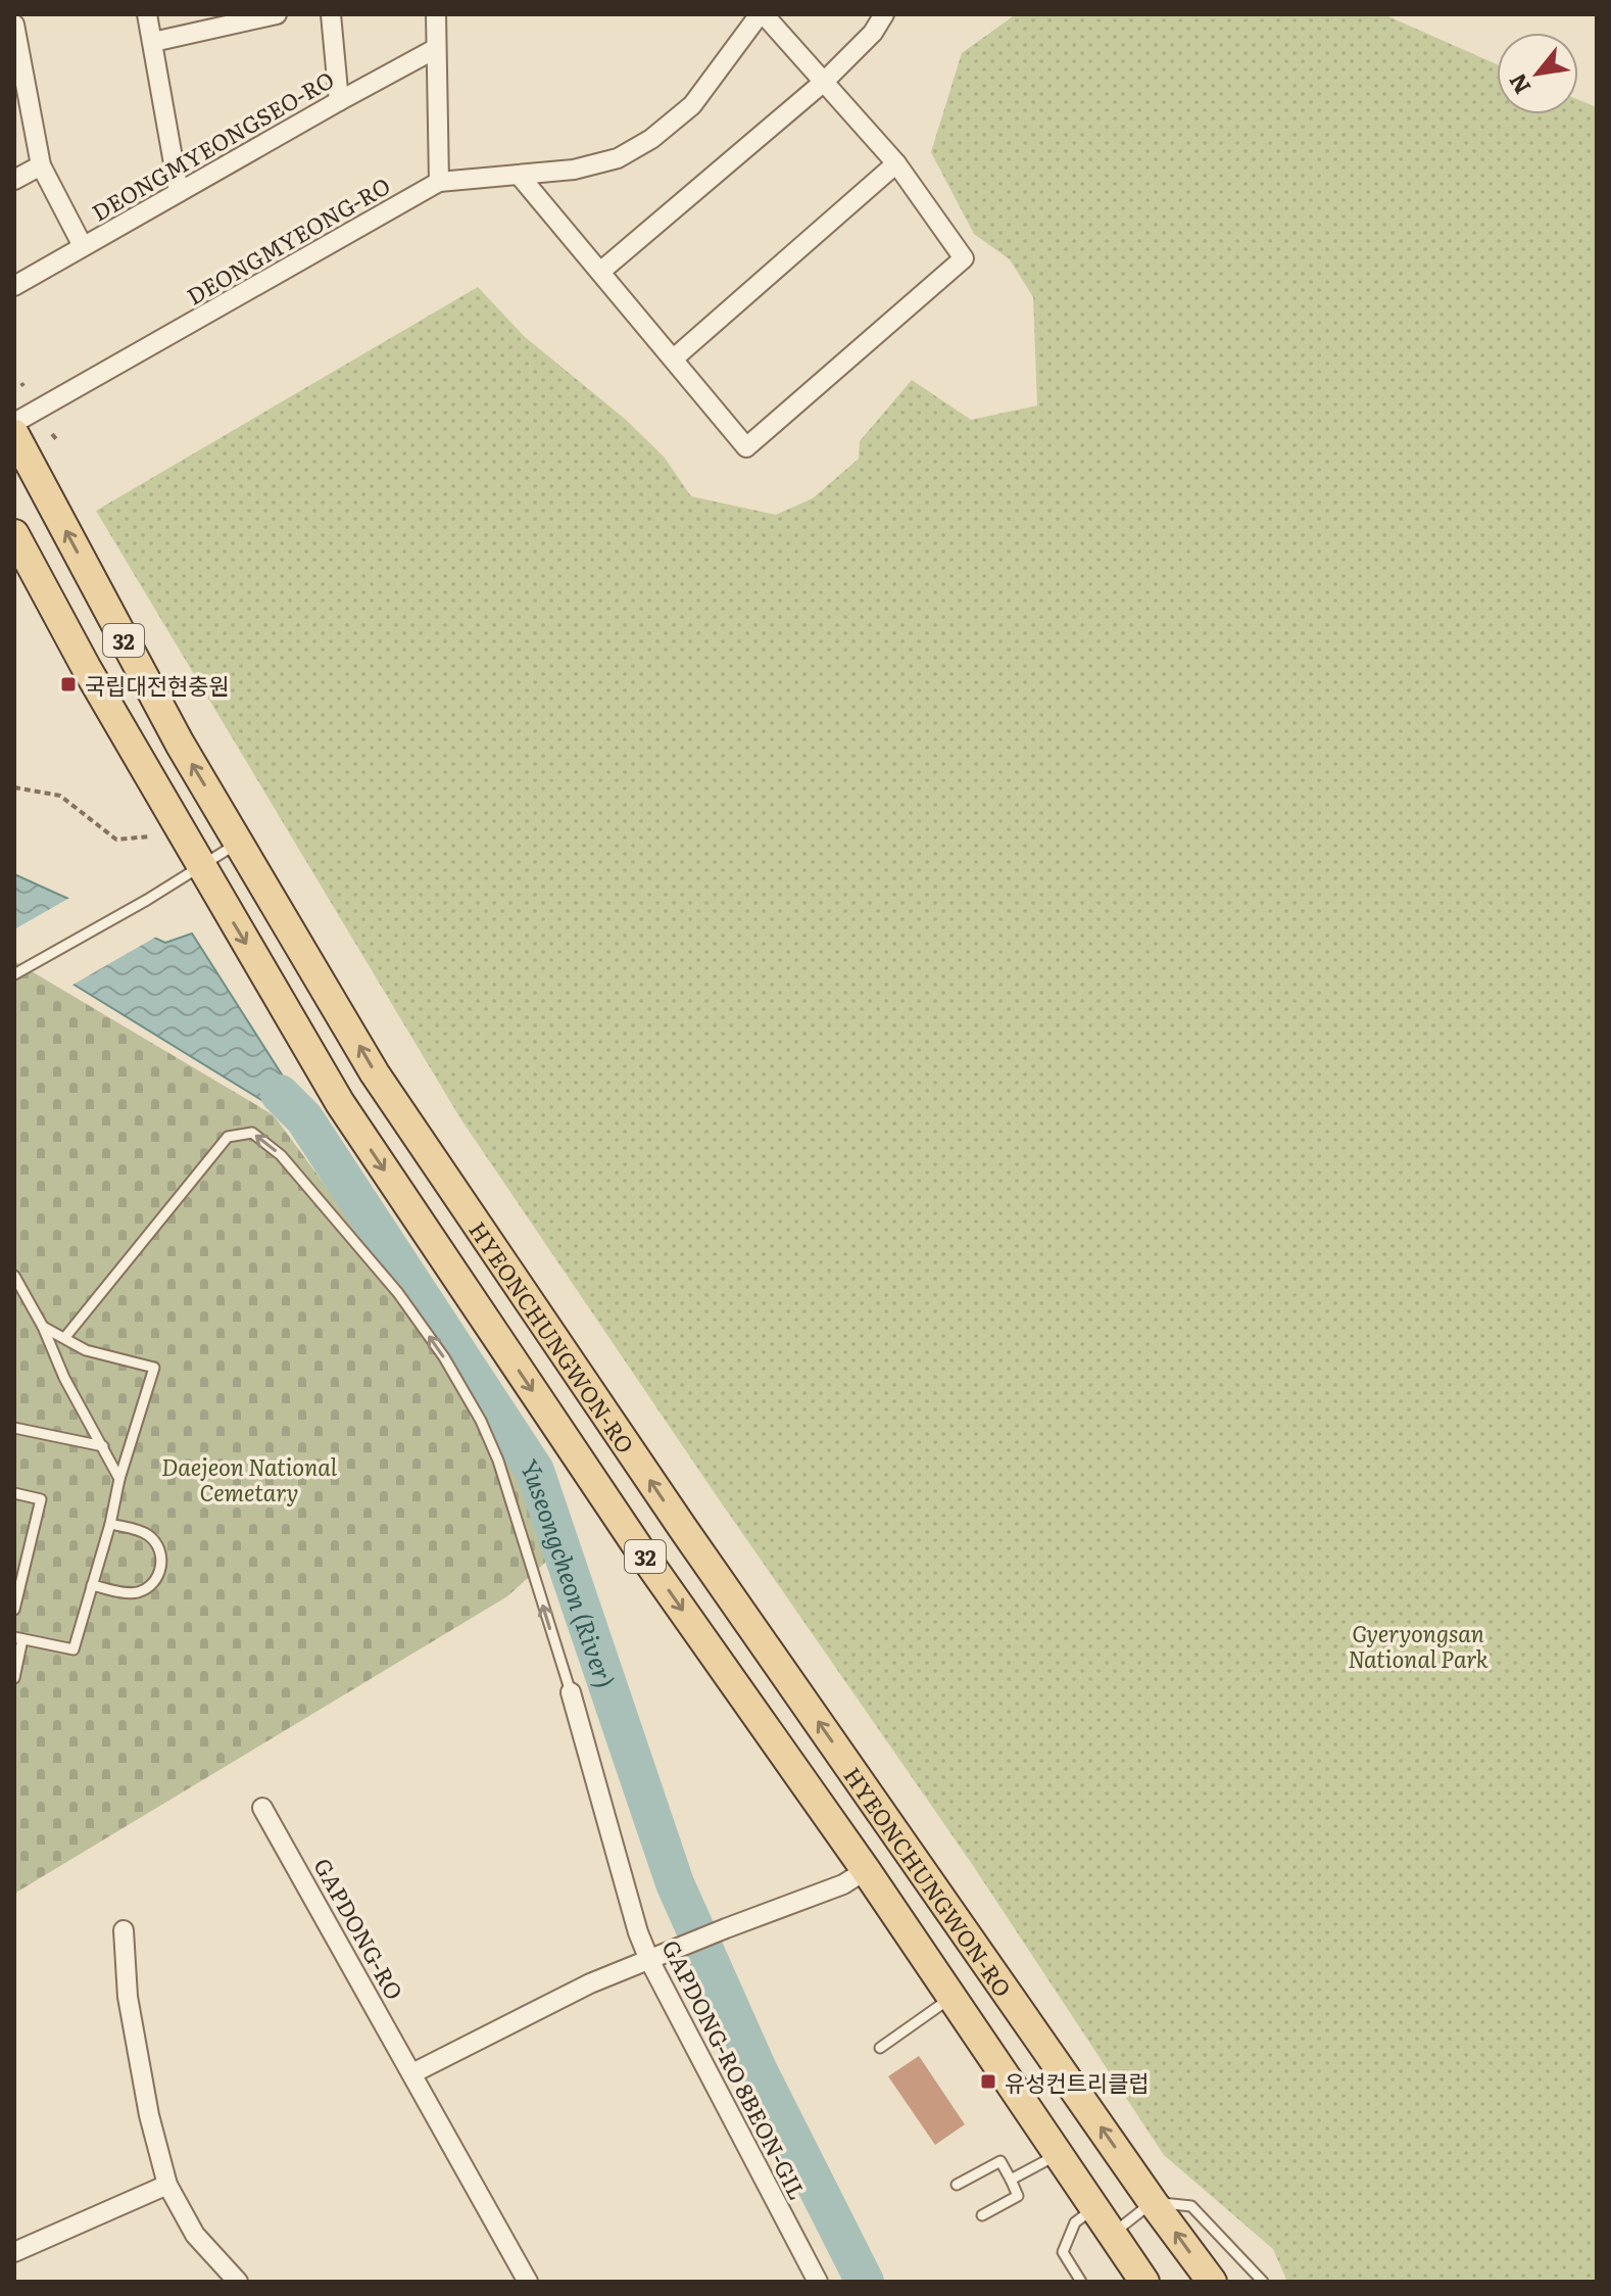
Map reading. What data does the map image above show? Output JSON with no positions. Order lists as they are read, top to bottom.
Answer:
{
  "streets": {
    "main road": ["32", "HYEONCHUNGWON-RO"],
    "street": [
      "DEONGMYEONGSEO-RO",
      "DEONGMYEONG-RO",
      "GAPDONG-RO",
      "GAPDONG-RO 8BEON-GIL"
    ]
  },
  "water": ["Yuseongcheon (River)"],
  "parks": ["Daejeon National Cemetary", "Gyeryongsan National Park"],
  "places": {
    "transit": ["국립대전현충원", "유성컨트리클럽"]
  },
  "north": "bottom left"
}
